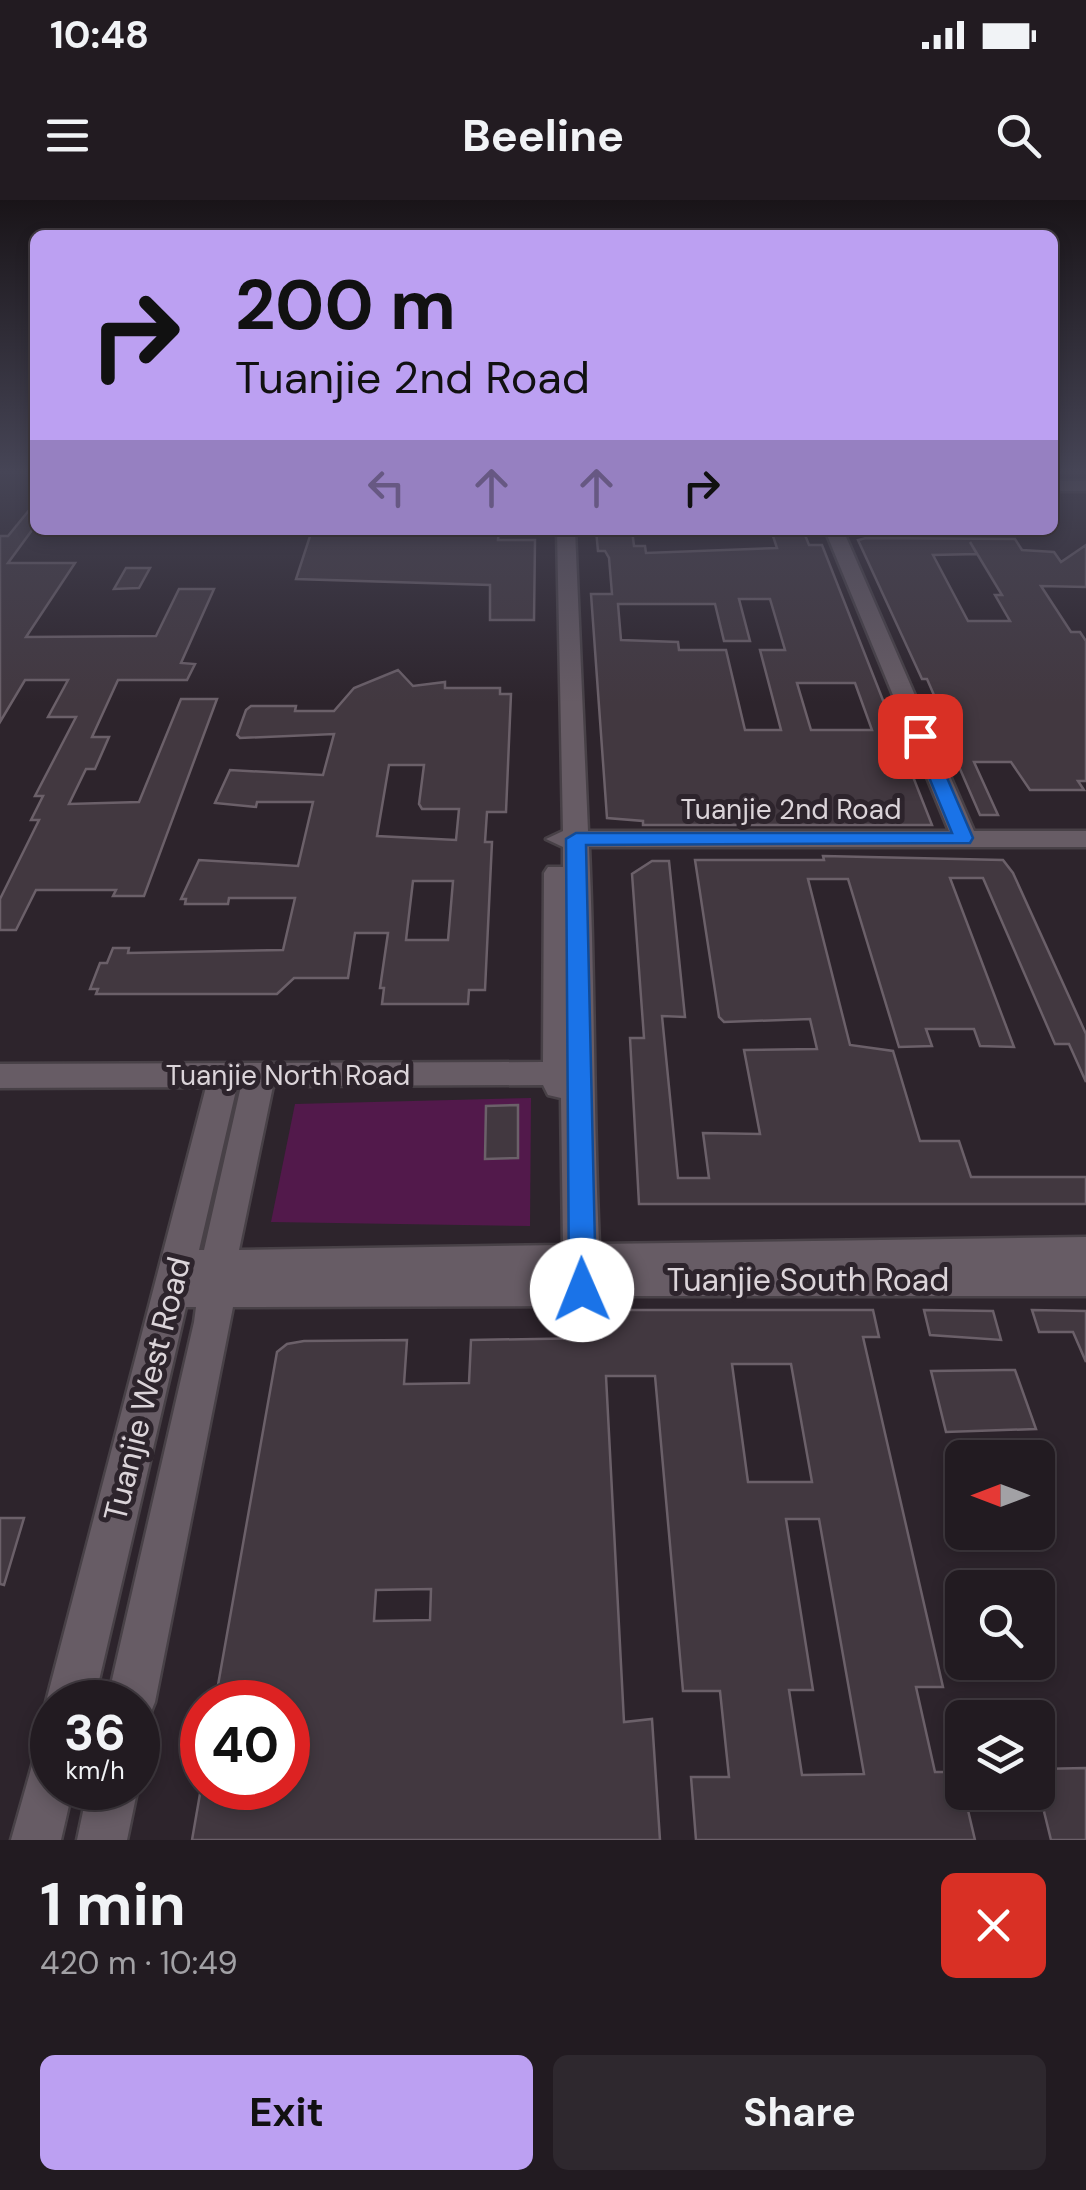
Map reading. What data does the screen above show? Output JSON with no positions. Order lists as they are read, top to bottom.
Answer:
{
  "streets": {
    "street": [
      "Tuanjie 2nd Road",
      "Tuanjie North Road",
      "Tuanjie South Road",
      "Tuanjie West Road"
    ]
  },
  "crossings": [
    ["Tuanjie North Road", "Tuanjie West Road"],
    ["Tuanjie South Road", "Tuanjie West Road"]
  ],
  "north": "left",
  "page": {
    "status": "10:48",
    "header": "Beeline",
    "turn": ["200 m", "Tuanjie 2nd Road"],
    "speed": "36 km/h",
    "limit": "40",
    "heading": ["1 min", "420 m · 10:49"],
    "buttons": ["Exit", "Share"]
  }
}
